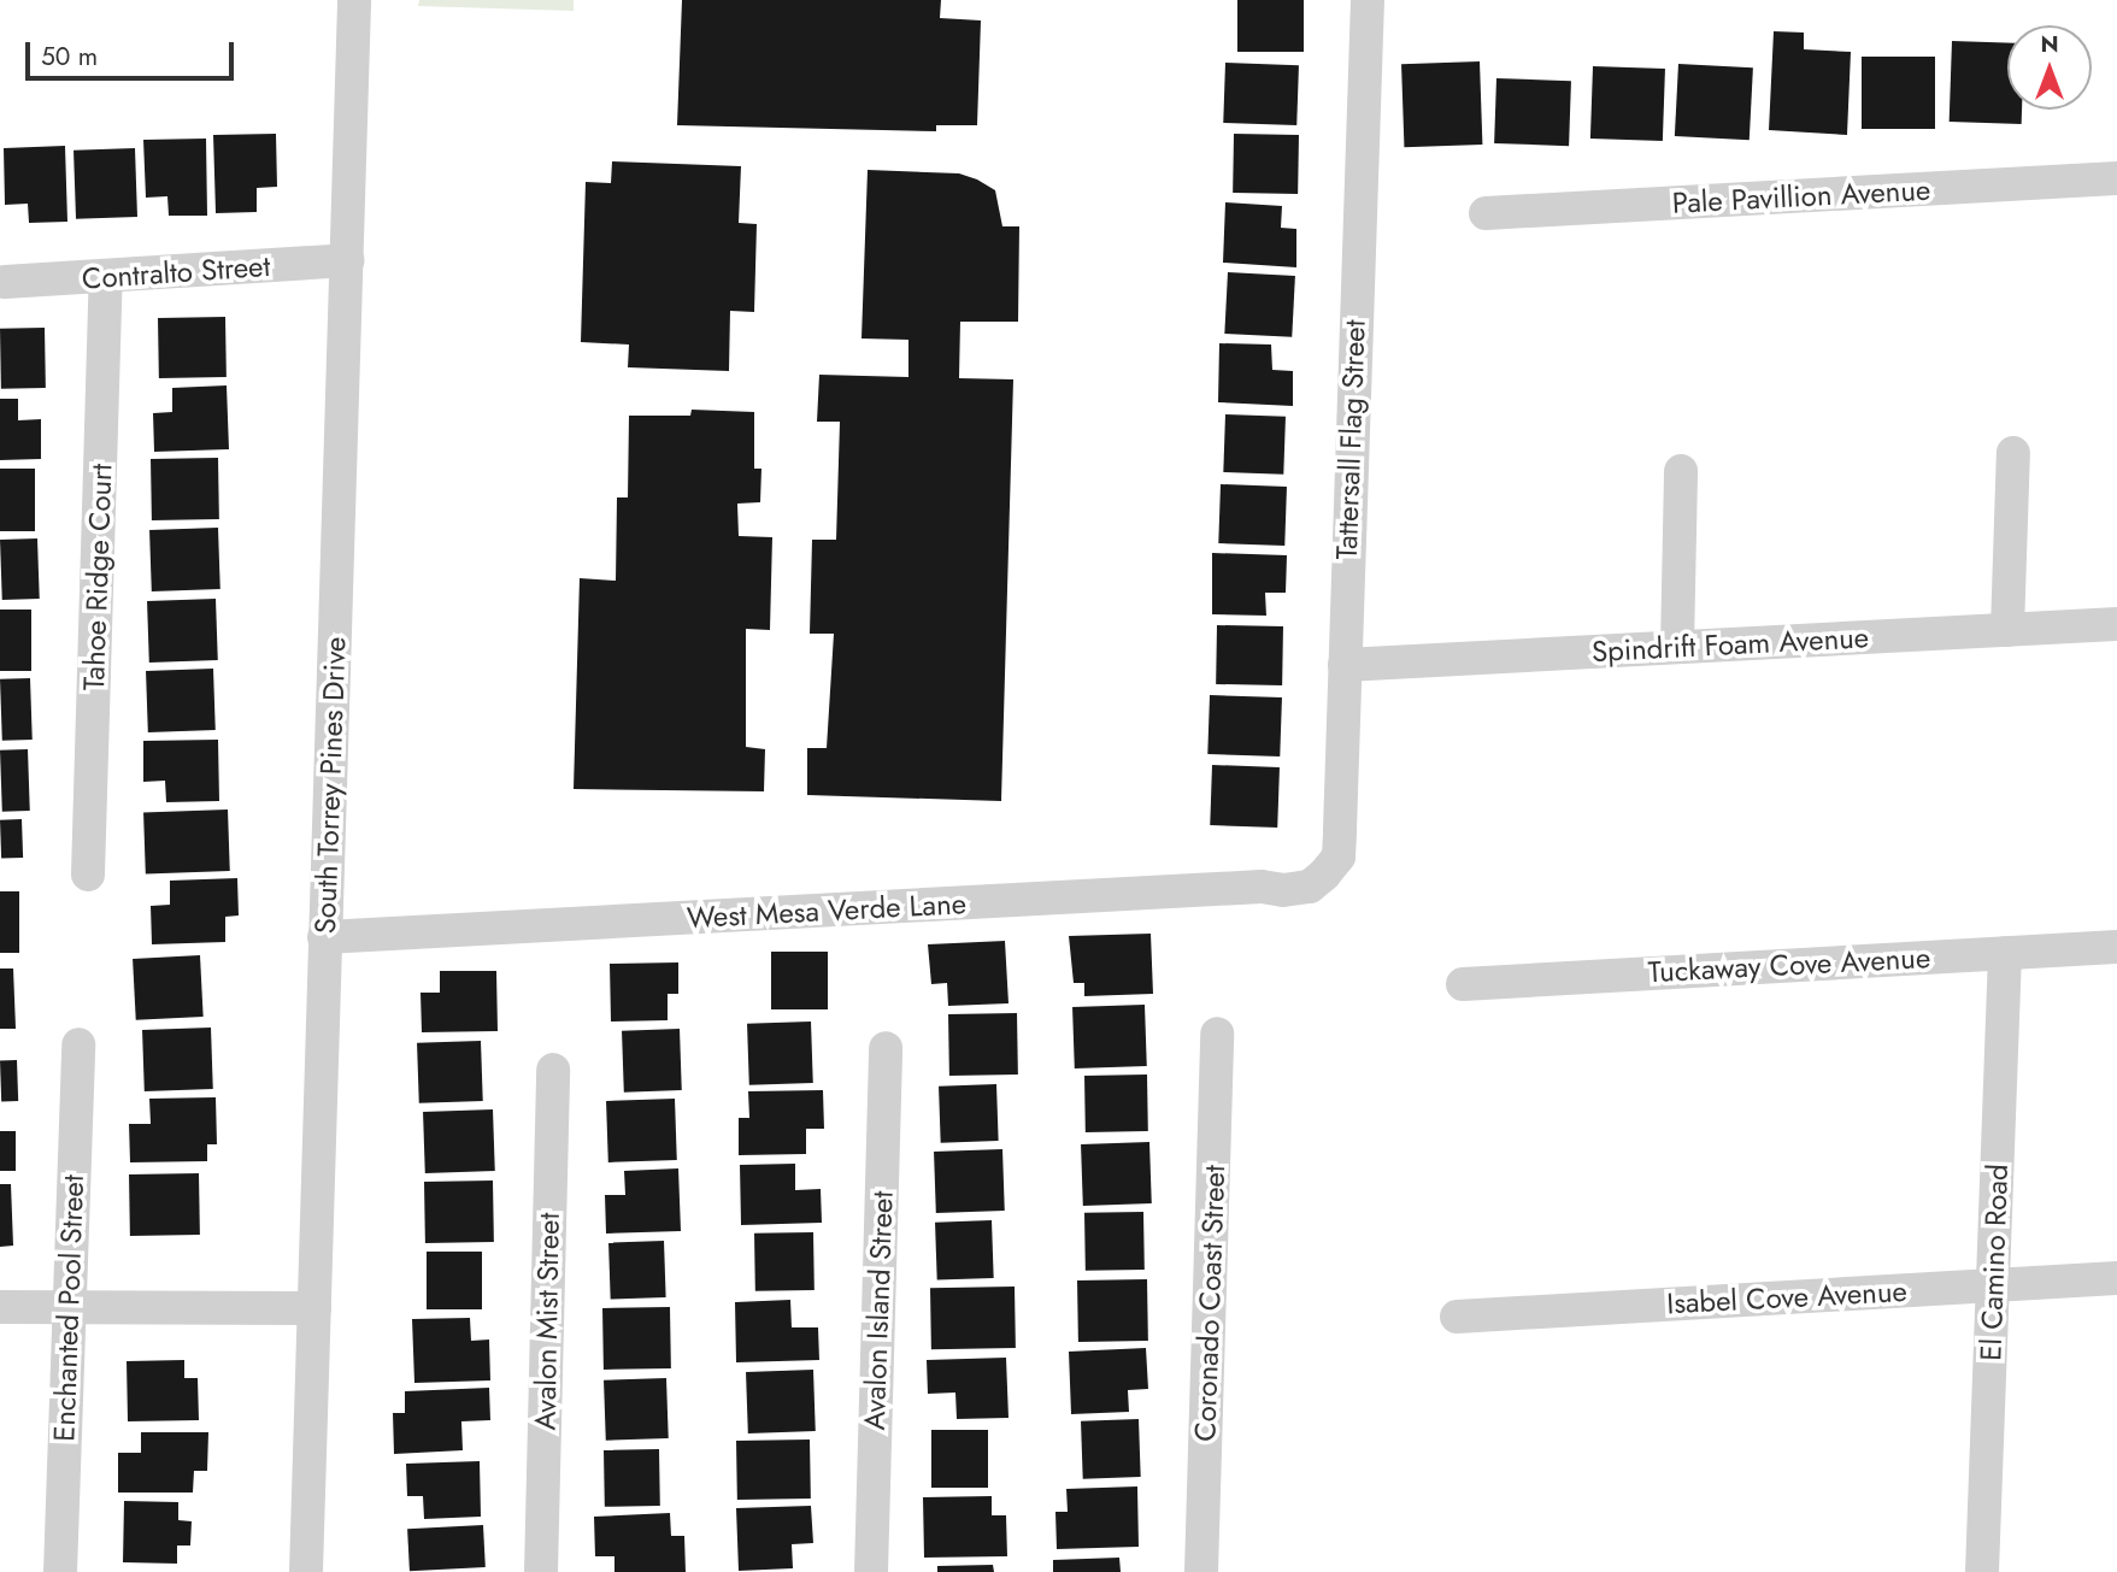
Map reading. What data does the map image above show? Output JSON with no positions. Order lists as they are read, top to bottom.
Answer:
{
  "streets": {
    "street": [
      "Pale Pavillion Avenue",
      "Contralto Street",
      "Tattersall Flag Street",
      "Tahoe Ridge Court",
      "Spindrift Foam Avenue",
      "South Torrey Pines Drive",
      "West Mesa Verde Lane",
      "Tuckaway Cove Avenue",
      "El Camino Road",
      "Isabel Cove Avenue",
      "Coronado Coast Street",
      "Enchanted Pool Street",
      "Avalon Island Street",
      "Avalon Mist Street"
    ]
  },
  "crossings": [
    ["Contralto Street", "Tahoe Ridge Court"],
    ["Contralto Street", "South Torrey Pines Drive"],
    ["Tattersall Flag Street", "Spindrift Foam Avenue"],
    ["Tattersall Flag Street", "West Mesa Verde Lane"],
    ["South Torrey Pines Drive", "West Mesa Verde Lane"],
    ["Tuckaway Cove Avenue", "El Camino Road"],
    ["El Camino Road", "Isabel Cove Avenue"]
  ],
  "scale_bar": "50 m",
  "north": "top"
}
